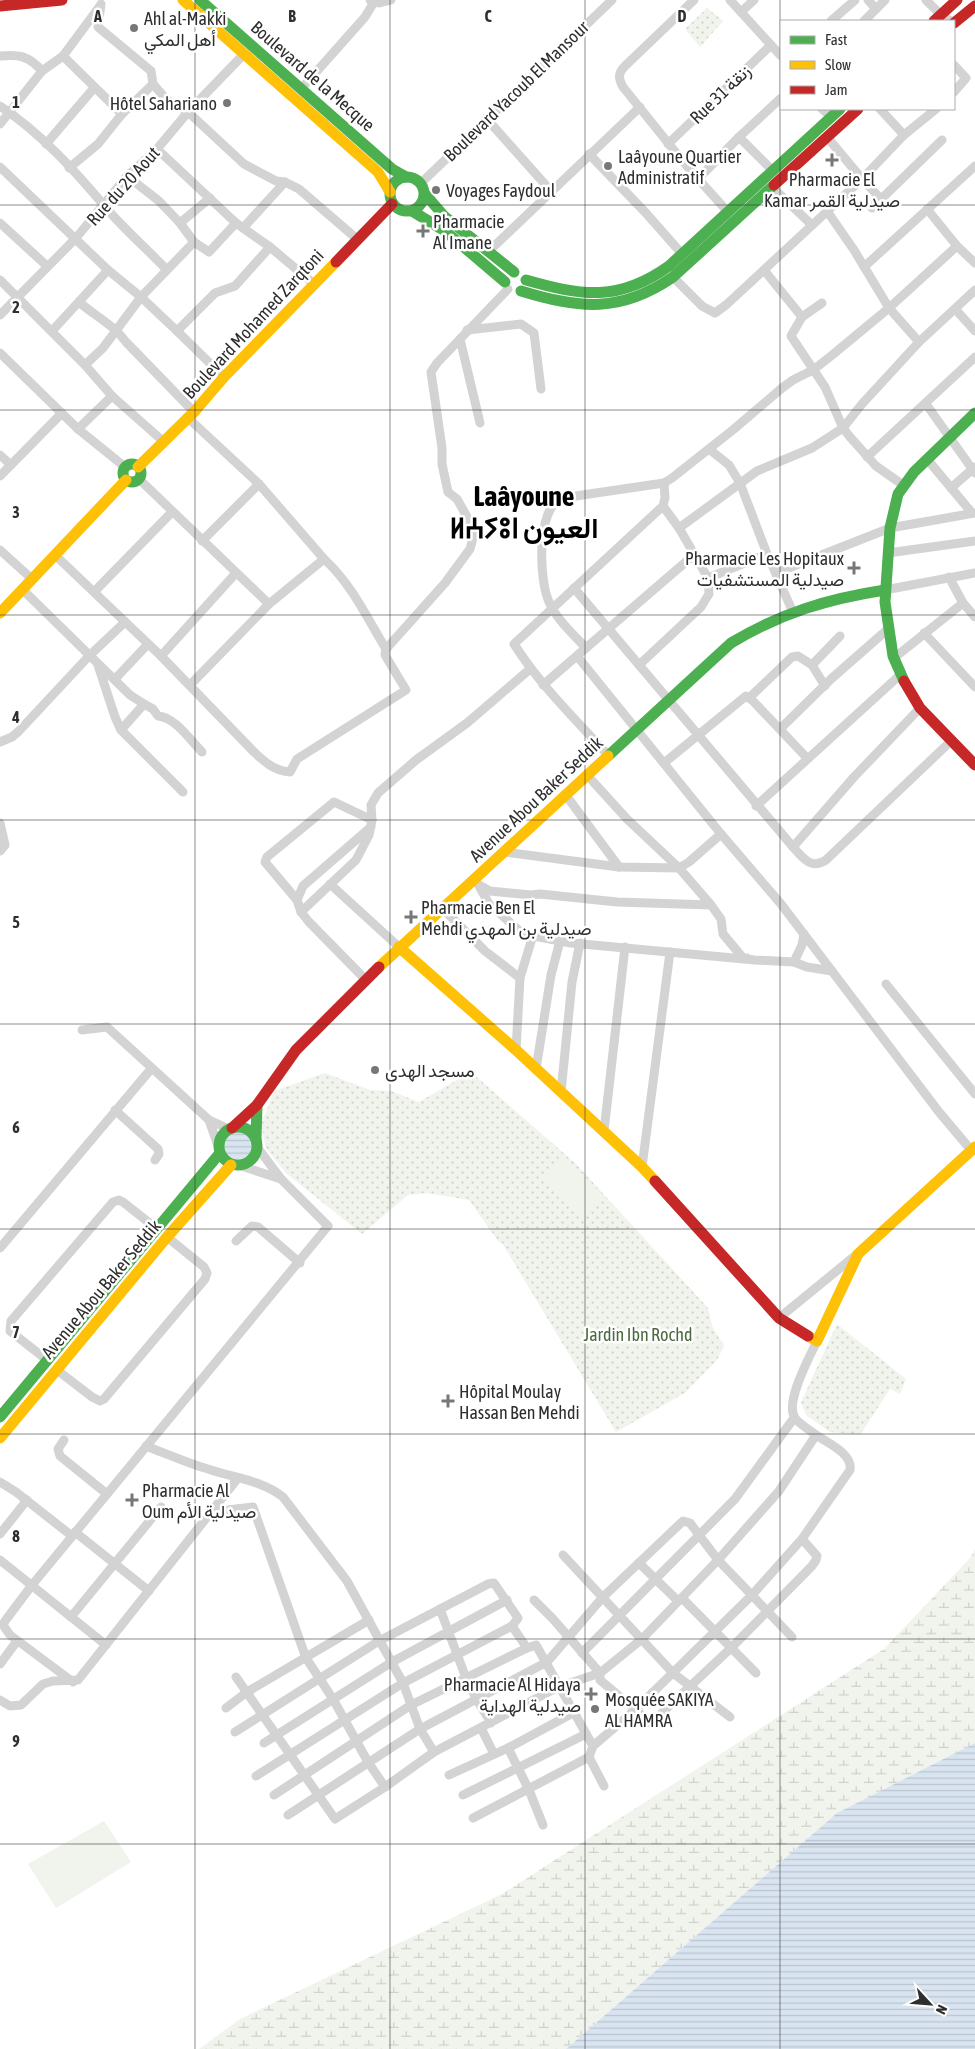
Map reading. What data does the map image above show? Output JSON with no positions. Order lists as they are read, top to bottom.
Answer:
{
  "streets": {
    "main road": ["Boulevard de la Mecque", "Boulevard Mohamed Zarqtoni", "Avenue Abou Baker Seddik"],
    "street": ["Boulevard Yacoub El Mansour", "Rue 31 زنقة", "Rue du 20 Aout"]
  },
  "crossings": [
    ["Boulevard de la Mecque", "Boulevard Yacoub El Mansour"],
    ["Boulevard de la Mecque", "Boulevard Mohamed Zarqtoni"],
    ["Boulevard Yacoub El Mansour", "Boulevard Mohamed Zarqtoni"]
  ],
  "districts": ["Laâyoune ⵍⵄⵢⵓⵏ العيون"],
  "parks": ["Jardin Ibn Rochd"],
  "places": {
    "other": [
      "Ahl al-Makki أهل المكي",
      "Hôtel Sahariano",
      "Laâyoune Quartier Administratif",
      "Voyages Faydoul",
      "مسجد الهدى",
      "Mosquée SAKIYA AL HAMRA"
    ],
    "health": [
      "Pharmacie El Kamar صيدلية القمر",
      "Pharmacie Al Imane",
      "Pharmacie Les Hopitaux صيدلية المستشفيات",
      "Pharmacie Ben El Mehdi صيدلية بن المهدي",
      "Hôpital Moulay Hassan Ben Mehdi",
      "Pharmacie Al Oum صيدلية الأم",
      "Pharmacie Al Hidaya صيدلية الهداية"
    ]
  },
  "legend": ["Fast", "Slow", "Jam"],
  "north": "bottom right",
  "grid": {
    "columns": [
      "A",
      "B",
      "C",
      "D"
    ],
    "rows": [
      "1",
      "2",
      "3",
      "4",
      "5",
      "6",
      "7",
      "8",
      "9"
    ]
  }
}
